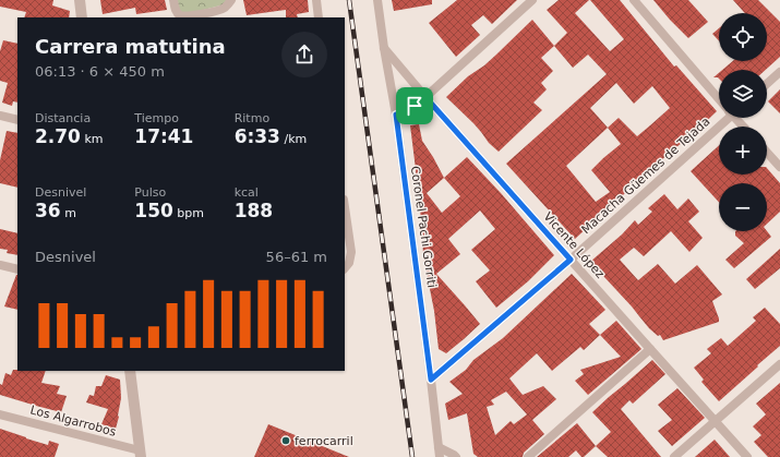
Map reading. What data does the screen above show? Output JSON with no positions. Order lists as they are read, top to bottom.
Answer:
{
  "streets": {
    "street": [
      "Macacha Güemes de Tejada",
      "Coronel Pachi Gorriti",
      "Vicente López",
      "Los Algarrobos"
    ]
  },
  "crossings": [
    ["Macacha Güemes de Tejada", "Coronel Pachi Gorriti"],
    ["Macacha Güemes de Tejada", "Vicente López"],
    ["Coronel Pachi Gorriti", "Vicente López"]
  ],
  "places": ["ferrocarril"],
  "page": {
    "map_buttons": ["+", "−"],
    "heading": ["Carrera matutina", "06:13 · 6 × 450 m"],
    "stats": [
      ["Distancia", "2.70 km"],
      ["Tiempo", "17:41"],
      ["Ritmo", "6:33 /km"],
      ["Desnivel", "36 m"],
      ["Pulso", "150 bpm"],
      ["kcal", "188"]
    ],
    "chart": ["Desnivel", "56–61 m"]
  }
}
